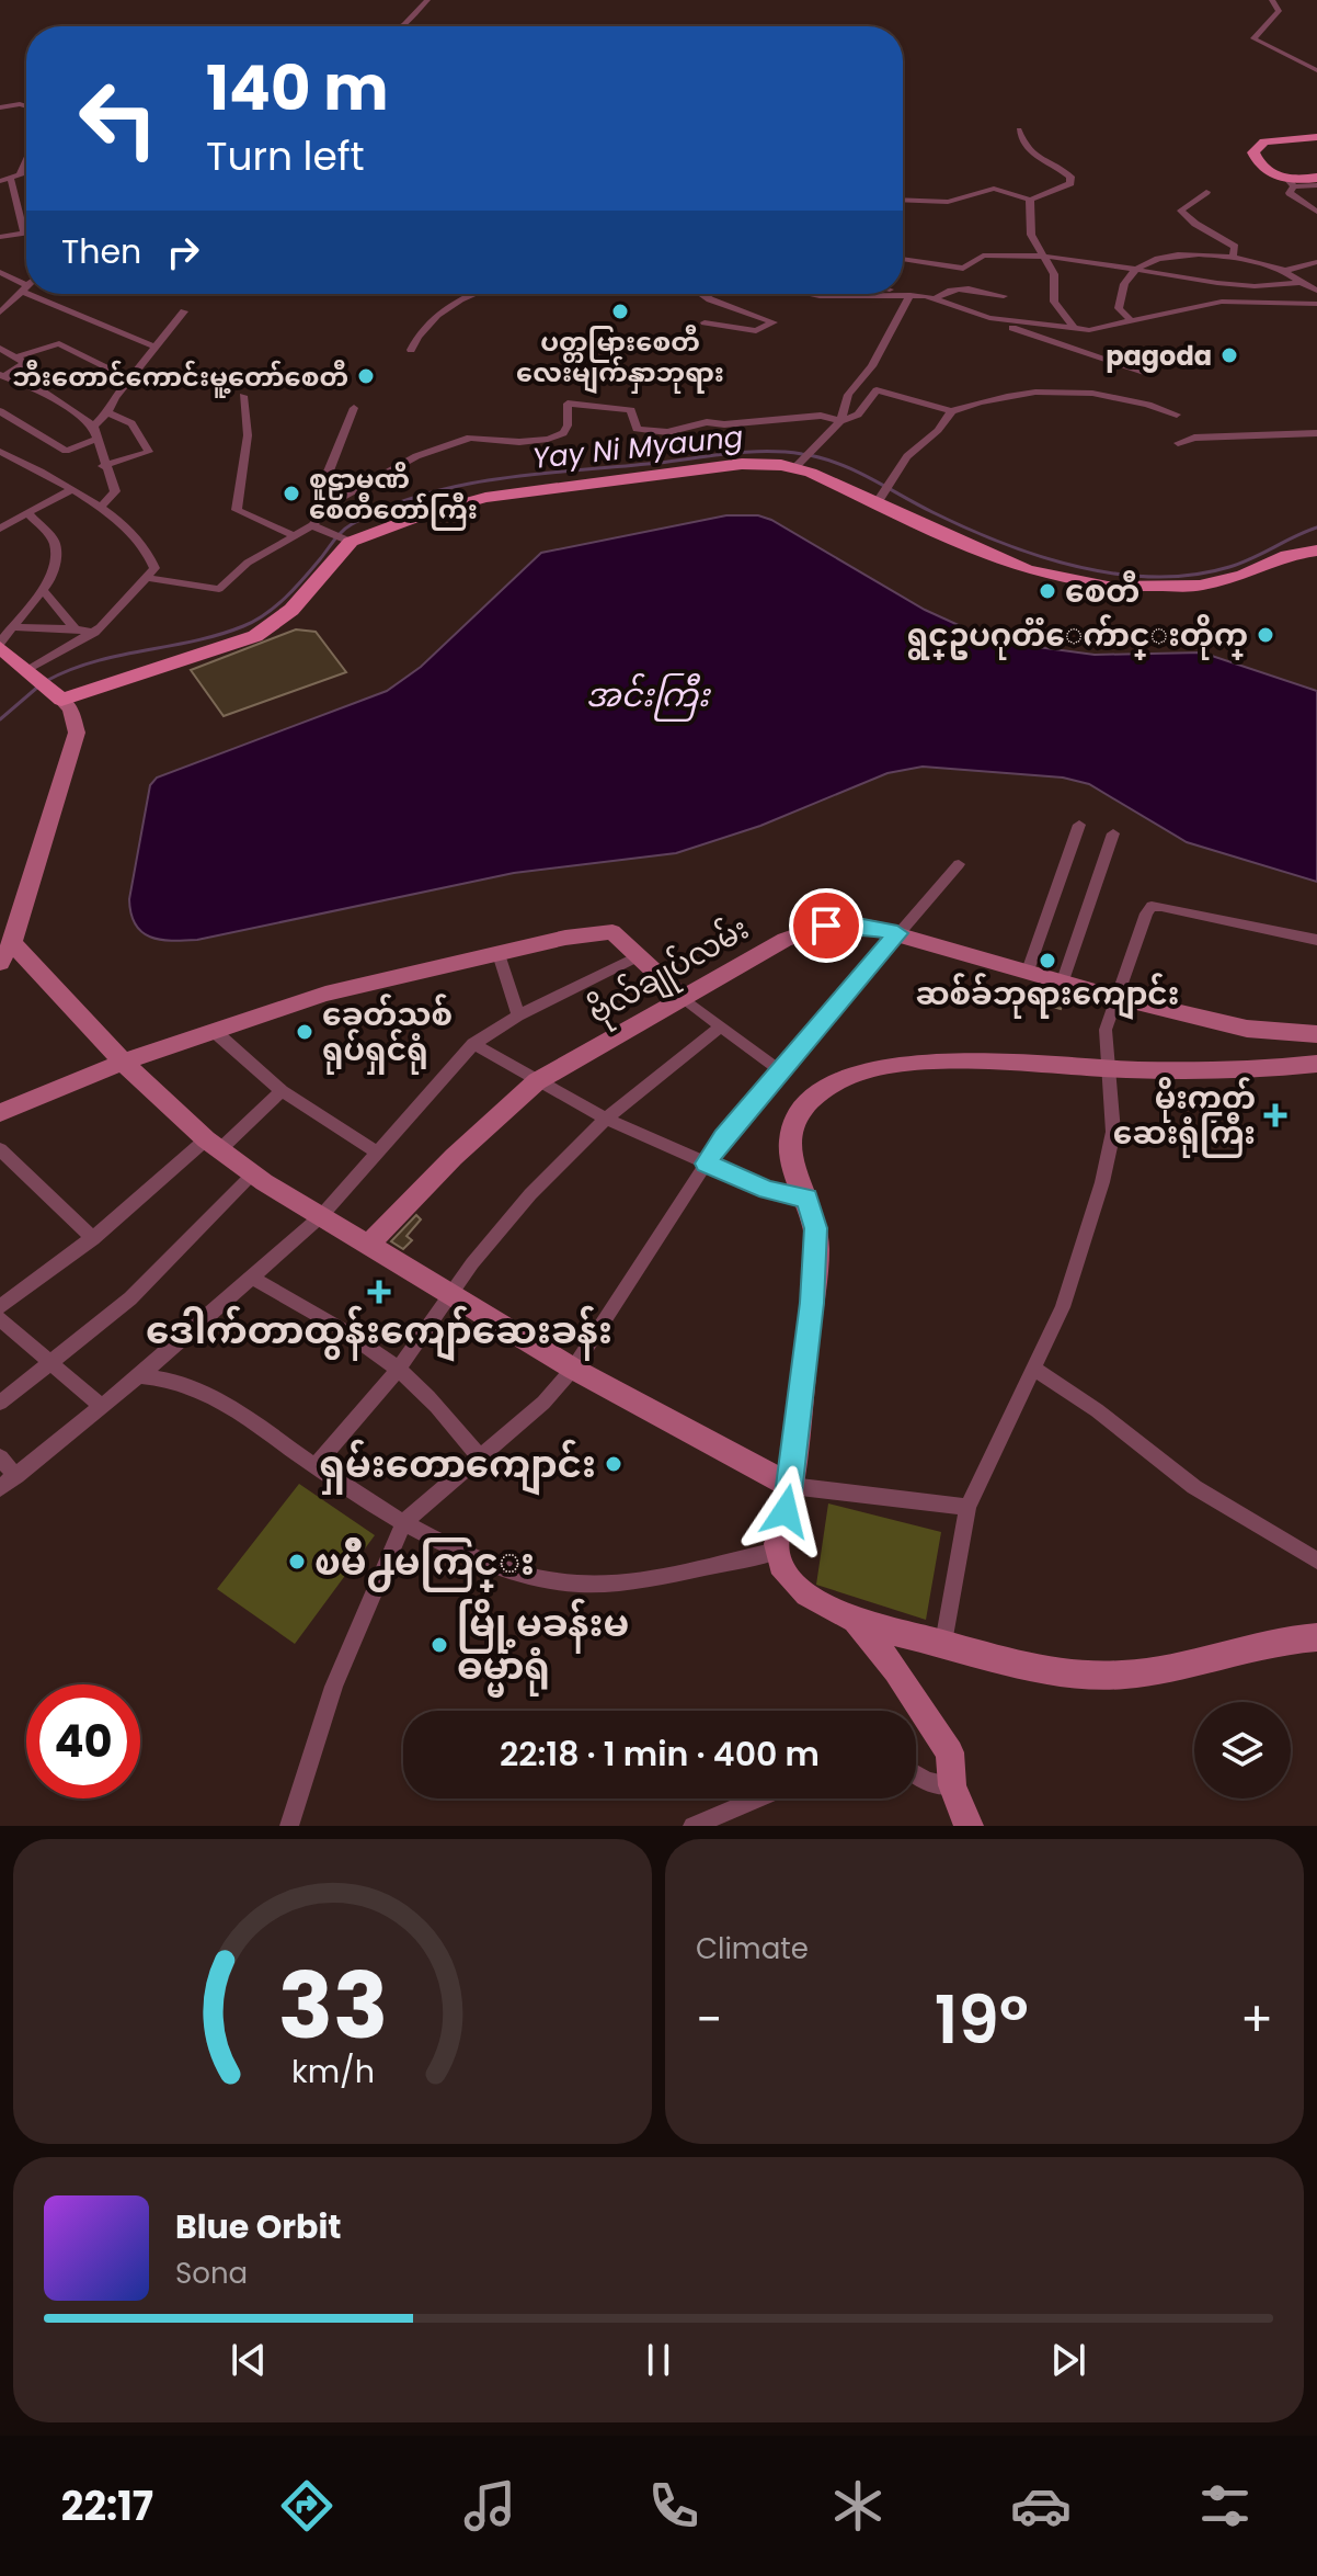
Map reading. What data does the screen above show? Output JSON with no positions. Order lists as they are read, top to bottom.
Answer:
{
  "streets": {
    "street": ["ဗိုလ်‌ချုပ်‌လမ်း"]
  },
  "water": ["Yay Ni Myaung", "အင်းကြီး"],
  "places": {
    "other": [
      "ပတ္တမြား‌စေတီ‌ လေးမျက်နှာဘုရား",
      "pagoda",
      "ဘီးတောင်ကောင်းမူ့တော်စေတီ",
      "စူဠာမဏိ စေတီတော်ကြီး",
      "စေတီ",
      "ရွင္ဥပဂုတၱေက်ာင္းတိုက္",
      "ဆစ်ခ်ဘုရားကျောင်း",
      "ခေတ်သစ် ရုပ်‌ရှင်ရုံ",
      "ရှမ်းတောကျောင်း",
      "ၿမိဳ႕မကြင္း",
      "မြို့မခန်းမ ဓမ္မာရုံ"
    ],
    "health": ["မိုးကုတ်‌ ‌ဆေးရုံကြီး", "ဒေါက်တာထွန်းကျော်ဆေးခန်း"]
  },
  "page": {
    "turn": ["140 m", "Turn left"],
    "then": "Then",
    "limit": "40",
    "trip": "22:18 · 1 min · 400 m",
    "tile": "Climate",
    "heat": ["−", "19°", "+"],
    "song": ["Blue Orbit", "Sona"],
    "tabs": "22:17",
    "gauge": ["33", "km/h"]
  }
}
